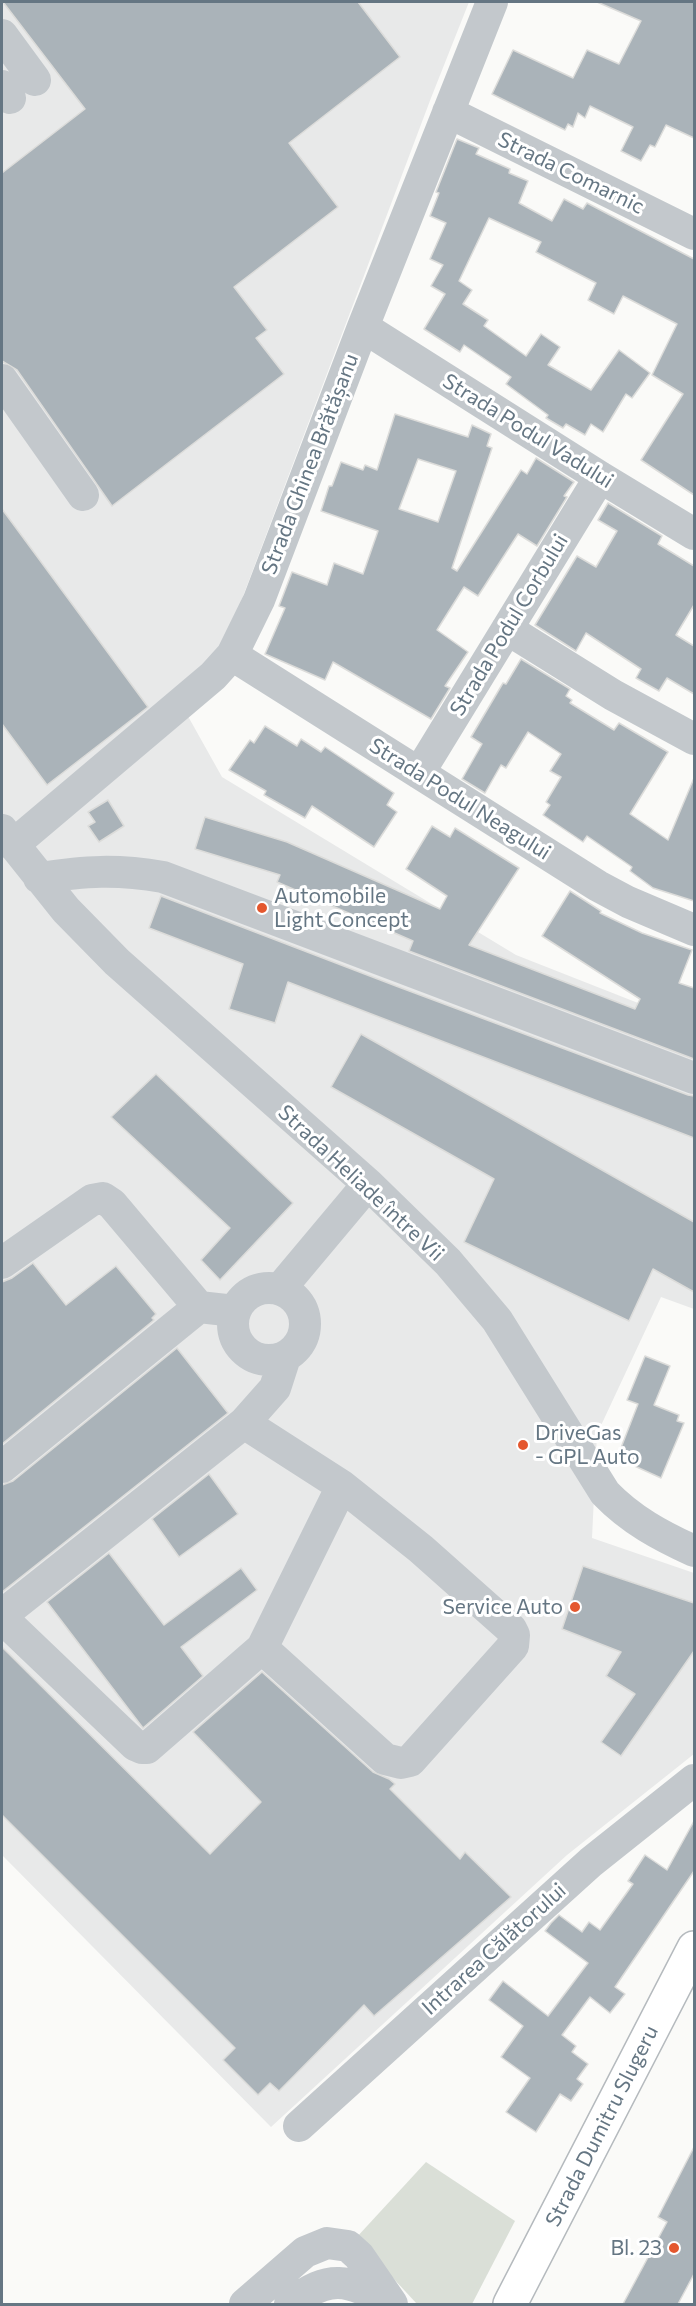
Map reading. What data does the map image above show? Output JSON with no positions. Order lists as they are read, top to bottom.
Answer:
{
  "streets": {
    "main road": ["Strada Dumitru Slugeru"],
    "street": [
      "Strada Comarnic",
      "Strada Podul Vadului",
      "Strada Ghinea Brătășanu",
      "Strada Podul Corbului",
      "Strada Podul Neagului",
      "Strada Heliade între Vii",
      "Intrarea Călătorului"
    ]
  },
  "crossings": [
    ["Strada Comarnic", "Strada Ghinea Brătășanu"],
    ["Strada Podul Vadului", "Strada Ghinea Brătășanu"],
    ["Strada Podul Vadului", "Strada Podul Corbului"],
    ["Strada Ghinea Brătășanu", "Strada Podul Neagului"],
    ["Strada Ghinea Brătășanu", "Strada Heliade între Vii"],
    ["Strada Podul Corbului", "Strada Podul Neagului"]
  ],
  "places": [
    "Automobile Light Concept",
    "DriveGas - GPL Auto",
    "Service Auto",
    "Bl. 23"
  ]
}
